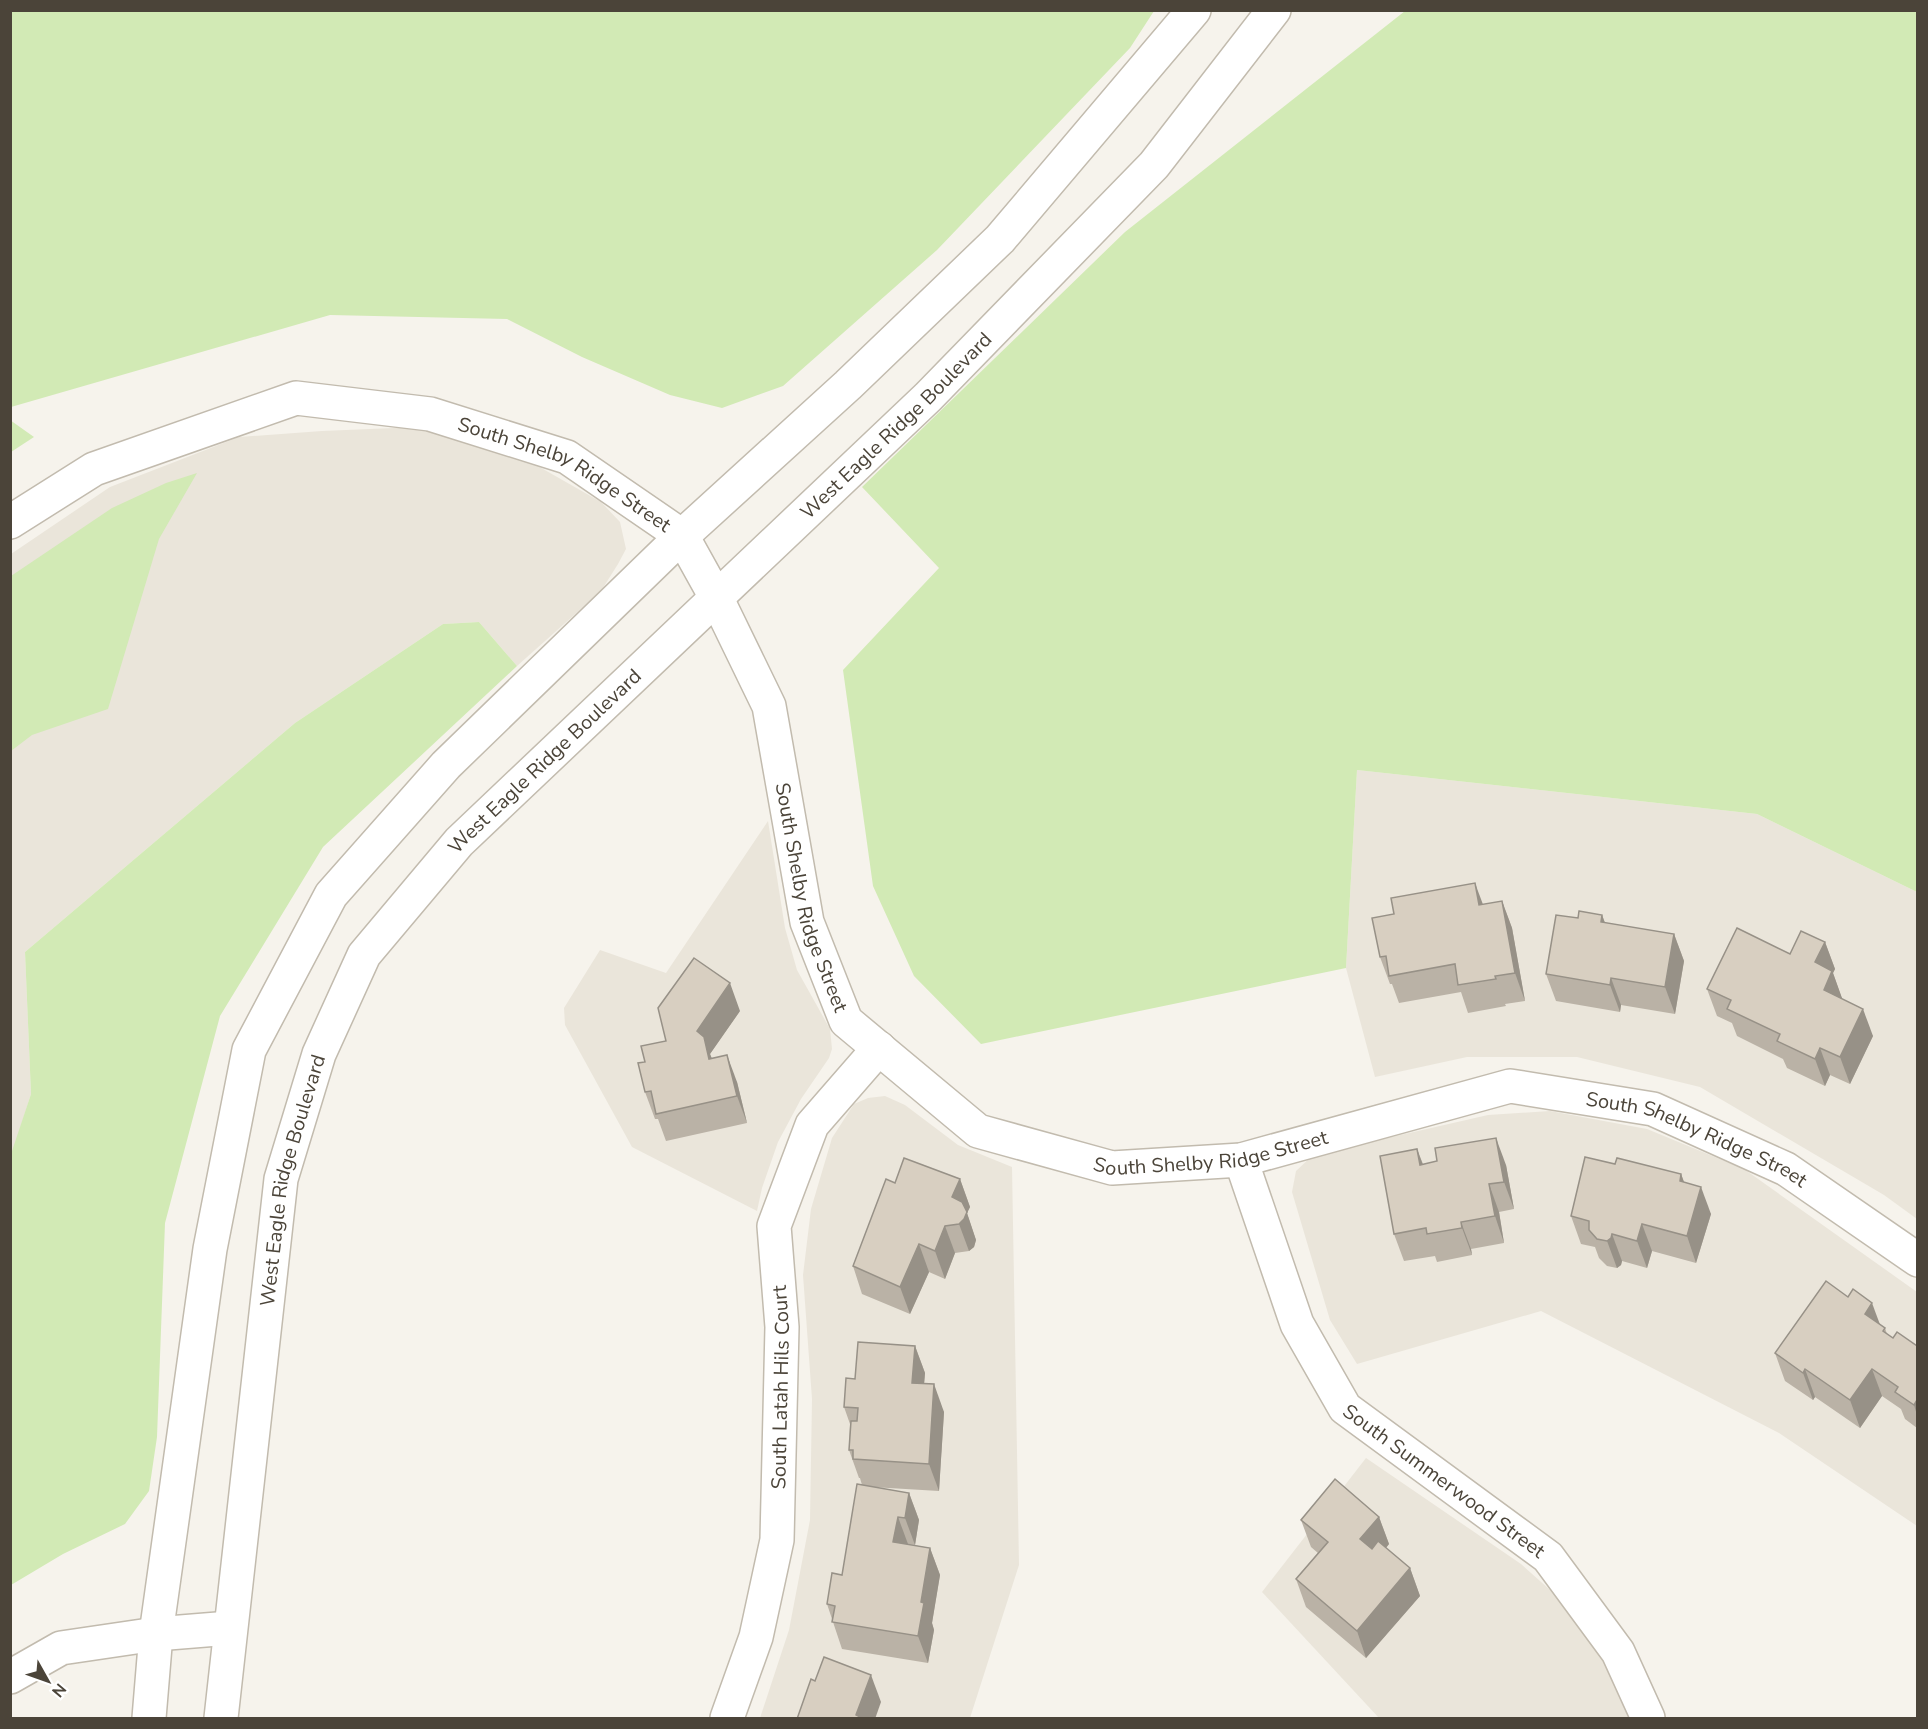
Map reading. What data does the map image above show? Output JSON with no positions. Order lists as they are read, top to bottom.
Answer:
{
  "streets": {
    "street": [
      "West Eagle Ridge Boulevard",
      "South Shelby Ridge Street",
      "South Latah Hils Court",
      "South Summerwood Street"
    ]
  },
  "crossings": [
    ["West Eagle Ridge Boulevard", "South Shelby Ridge Street"],
    ["South Shelby Ridge Street", "South Latah Hils Court"],
    ["South Shelby Ridge Street", "South Summerwood Street"]
  ],
  "north": "bottom right"
}
